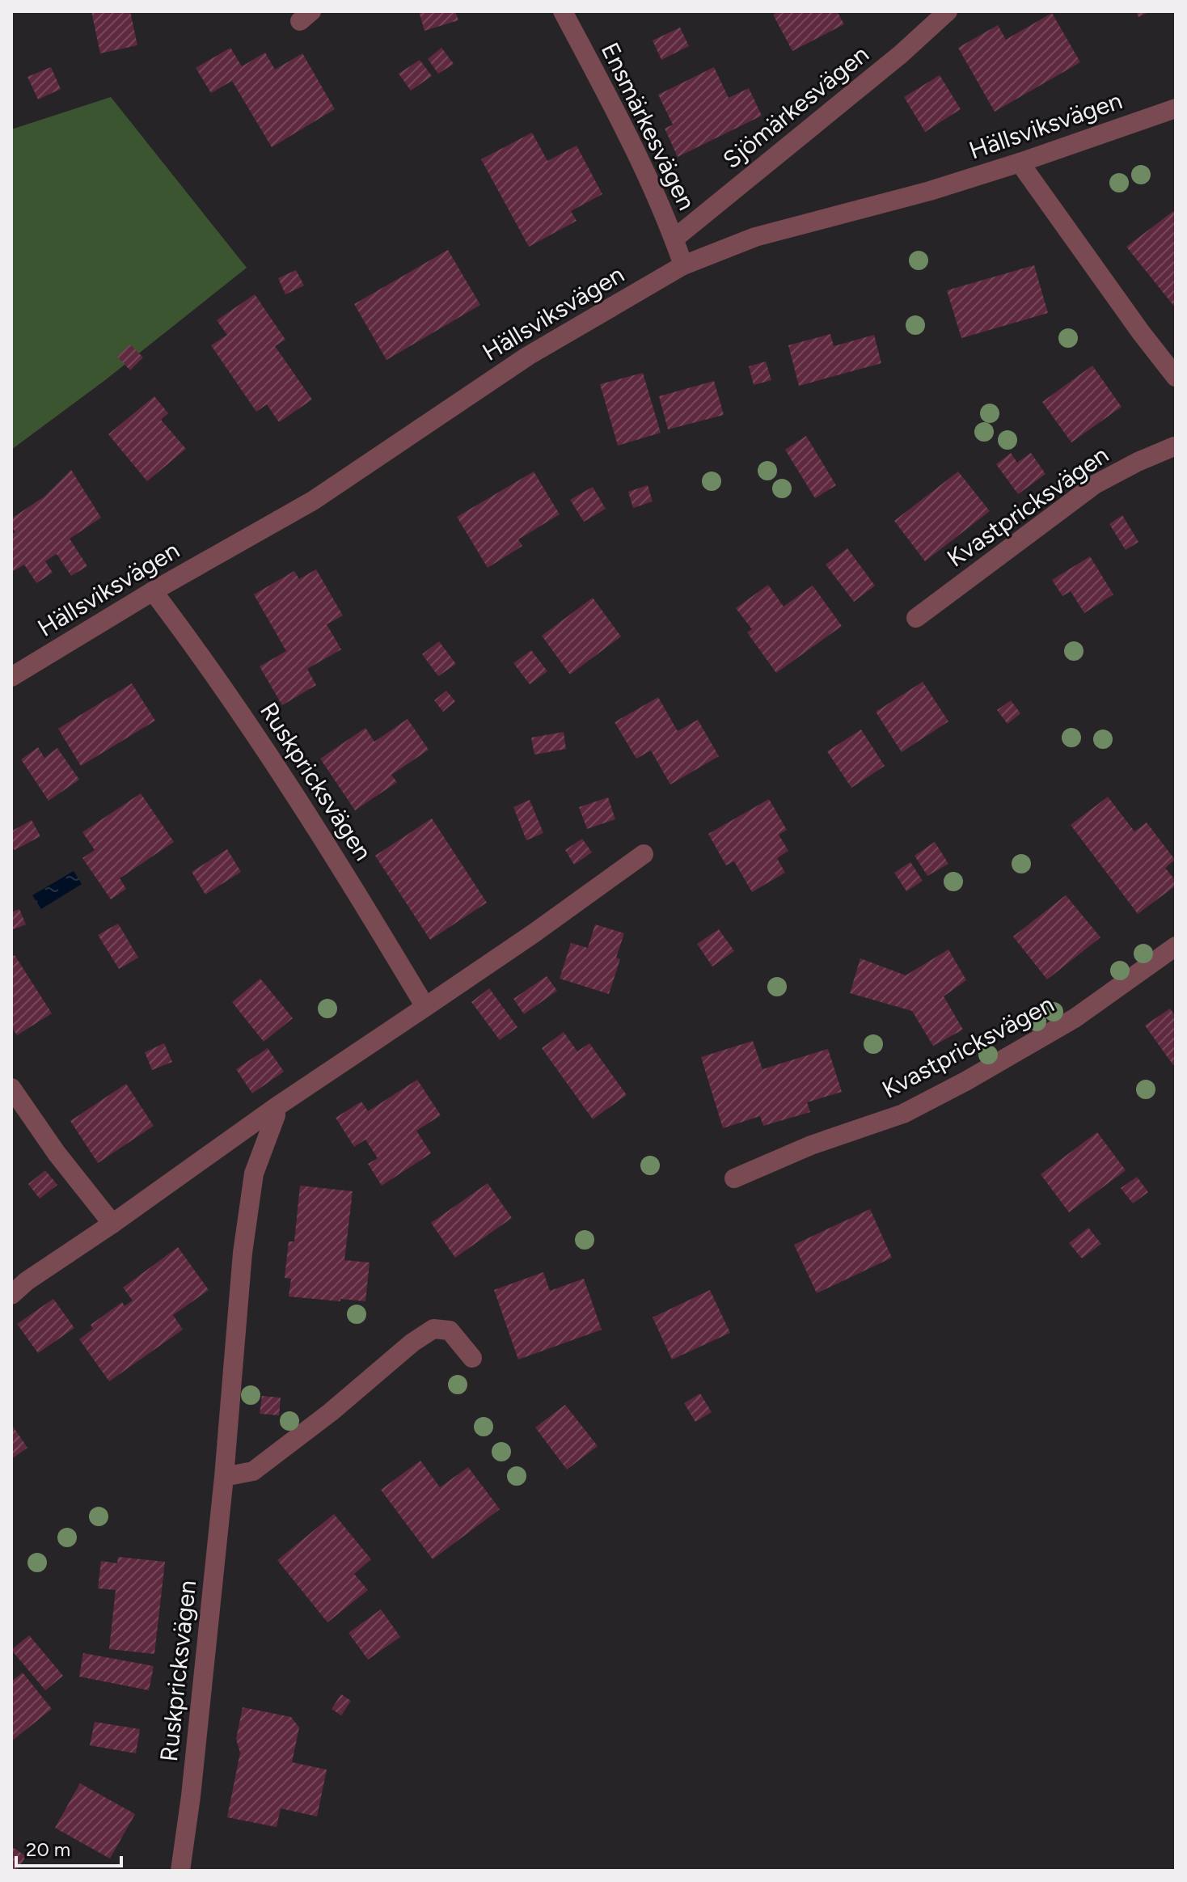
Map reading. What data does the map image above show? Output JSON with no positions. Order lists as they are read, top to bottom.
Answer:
{
  "streets": {
    "street": [
      "Sjömärkesvägen",
      "Hällsviksvägen",
      "Ensmärkesvägen",
      "Kvastpricksvägen",
      "Ruskpricksvägen"
    ]
  },
  "crossings": [
    ["Sjömärkesvägen", "Ensmärkesvägen"],
    ["Hällsviksvägen", "Ensmärkesvägen"],
    ["Hällsviksvägen", "Ruskpricksvägen"]
  ],
  "scale_bar": "20 m"
}
